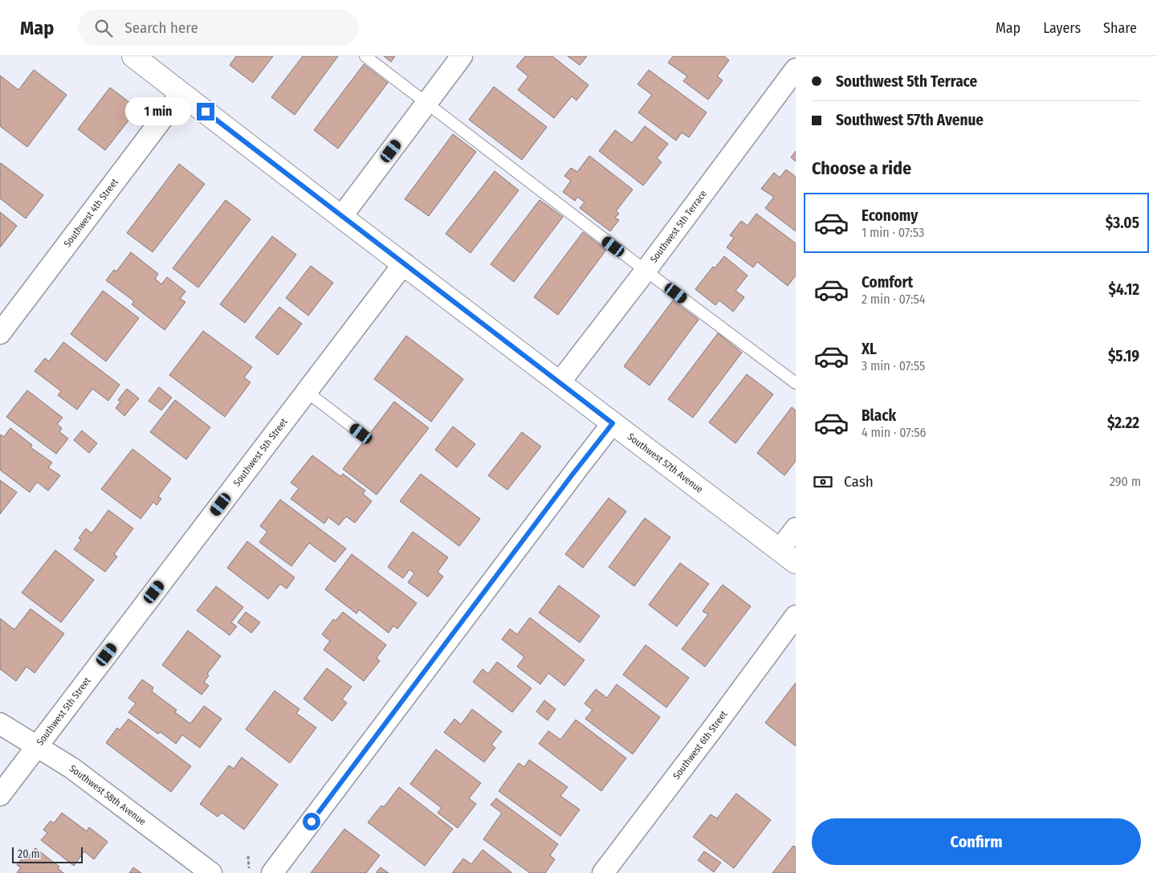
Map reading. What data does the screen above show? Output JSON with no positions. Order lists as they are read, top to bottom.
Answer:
{
  "streets": {
    "main road": ["Southwest 57th Avenue"],
    "street": [
      "Southwest 4th Street",
      "Southwest 5th Terrace",
      "Southwest 5th Street",
      "Southwest 6th Street",
      "Southwest 58th Avenue"
    ]
  },
  "crossings": [
    ["Southwest 4th Street", "Southwest 57th Avenue"],
    ["Southwest 5th Terrace", "Southwest 57th Avenue"],
    ["Southwest 5th Street", "Southwest 57th Avenue"],
    ["Southwest 5th Street", "Southwest 58th Avenue"]
  ],
  "scale_bar": "20 m",
  "page": {
    "header": "Map",
    "search": "Search here",
    "nav": ["Map", "Layers", "Share"],
    "banner": ["Southwest 5th Terrace", "Southwest 57th Avenue"],
    "bubble": "1 min",
    "heading": "Choose a ride",
    "list": [
      {
        "name": "Economy",
        "note": "1 min · 07:53",
        "value": "$3.05"
      },
      {
        "name": "Comfort",
        "note": "2 min · 07:54",
        "value": "$4.12"
      },
      {
        "name": "XL",
        "note": "3 min · 07:55",
        "value": "$5.19"
      },
      {
        "name": "Black",
        "note": "4 min · 07:56",
        "value": "$2.22"
      }
    ],
    "pay": ["Cash", "290 m"],
    "buttons": "Confirm",
    "scale": "20 m"
  }
}
